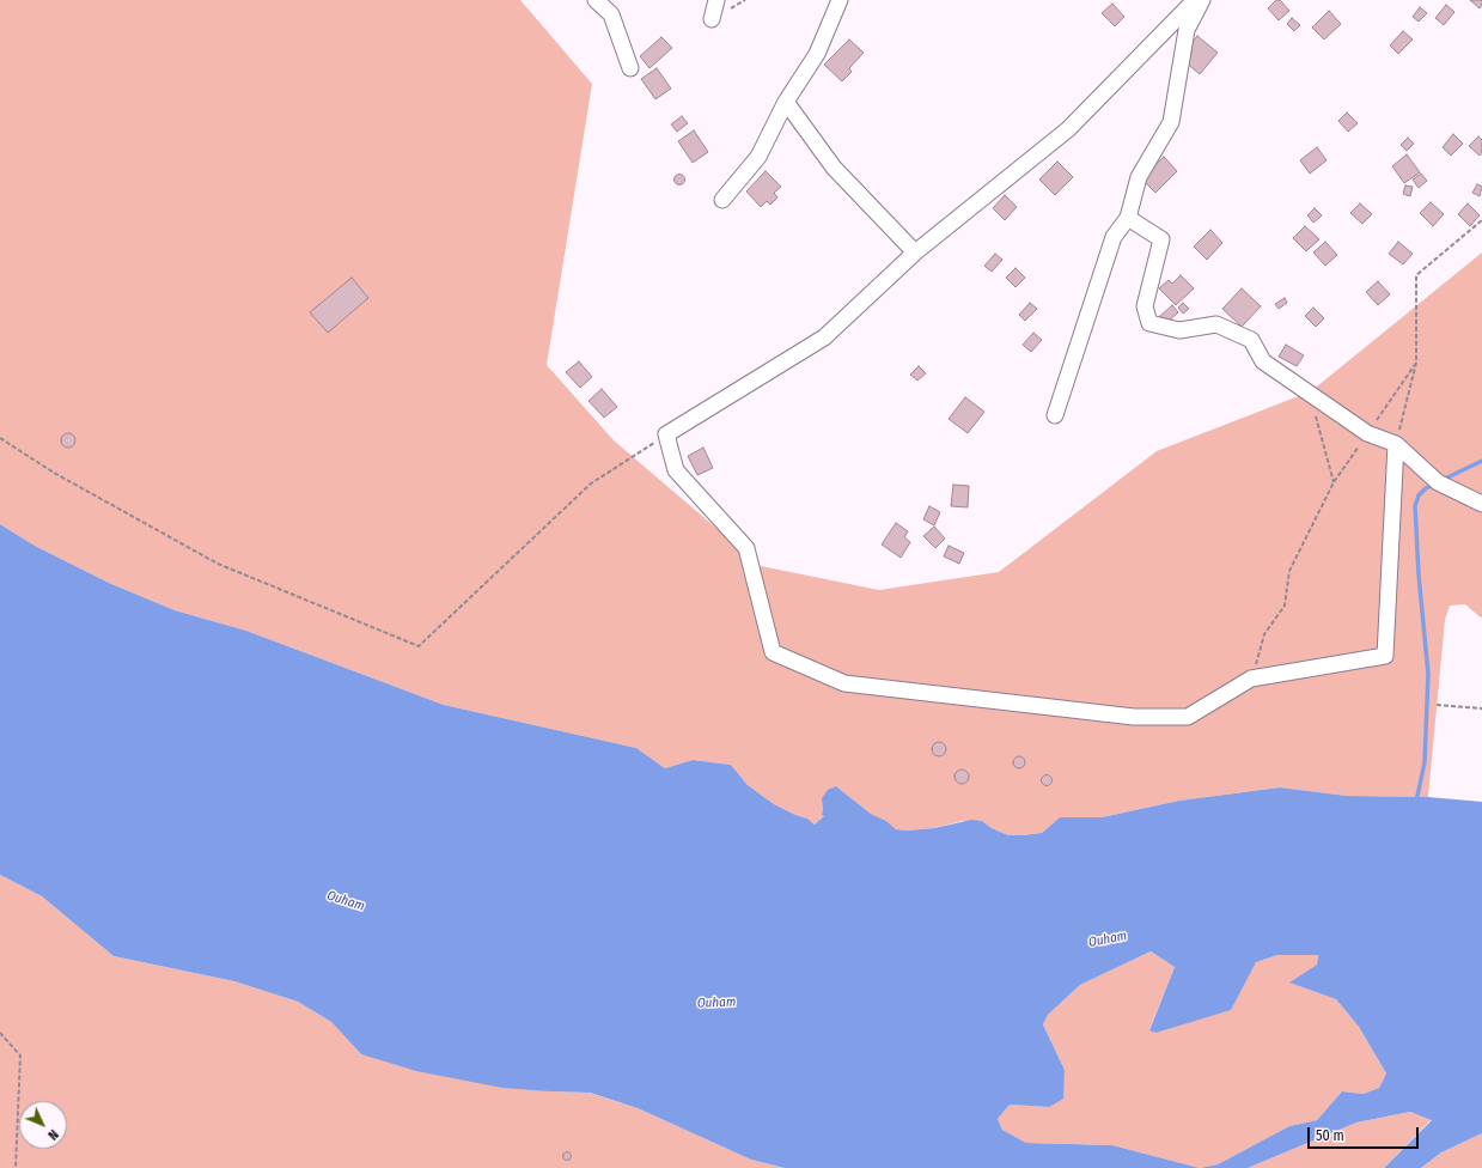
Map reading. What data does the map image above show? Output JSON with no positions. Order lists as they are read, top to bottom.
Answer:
{
  "water": ["Ouham"],
  "scale_bar": "50 m",
  "north": "bottom right"
}
